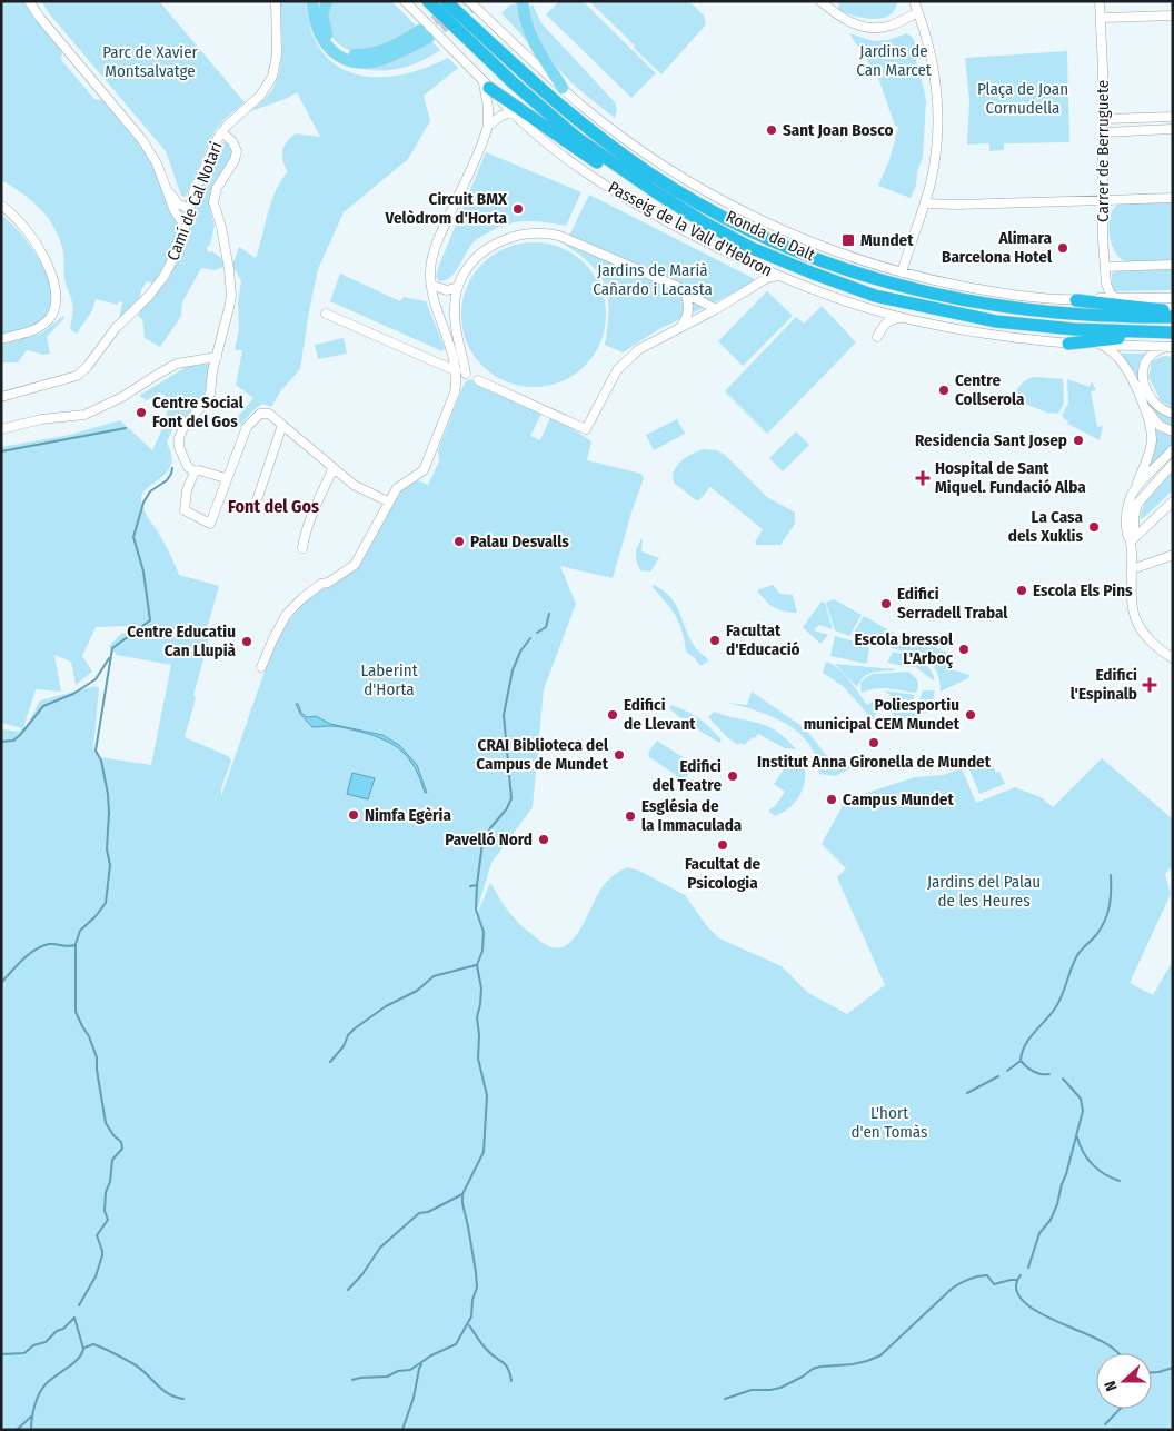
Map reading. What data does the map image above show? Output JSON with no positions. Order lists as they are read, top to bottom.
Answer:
{
  "streets": {
    "highway": ["Ronda de Dalt"],
    "street": ["Carrer de Berruguete", "Camí de Cal Notari", "Passeig de la Vall d'Hebron"]
  },
  "districts": ["Font del Gos"],
  "parks": [
    "Jardins de Can Marcet",
    "Parc de Xavier Montsalvatge",
    "Plaça de Joan Cornudella",
    "Jardins de Marià Cañardo i Lacasta",
    "Laberint d'Horta",
    "Jardins del Palau de les Heures",
    "L'hort d'en Tomàs"
  ],
  "places": {
    "other": [
      "Sant Joan Bosco",
      "Circuit BMX Velòdrom d'Horta",
      "Alimara Barcelona Hotel",
      "Centre Collserola",
      "Centre Social Font del Gos",
      "Residencia Sant Josep",
      "La Casa dels Xuklis",
      "Palau Desvalls",
      "Escola Els Pins",
      "Edifici Serradell Trabal",
      "Facultat d'Educació",
      "Centre Educatiu Can Llupià",
      "Escola bressol L'Arboç",
      "Edifici de Llevant",
      "Poliesportiu municipal CEM Mundet",
      "Institut Anna Gironella de Mundet",
      "CRAI Biblioteca del Campus de Mundet",
      "Edifici del Teatre",
      "Campus Mundet",
      "Nimfa Egèria",
      "Església de la Immaculada",
      "Pavelló Nord",
      "Facultat de Psicologia"
    ],
    "transit": ["Mundet"],
    "health": ["Hospital de Sant Miquel. Fundació Alba", "Edifici l'Espinalb"]
  },
  "north": "left"
}
